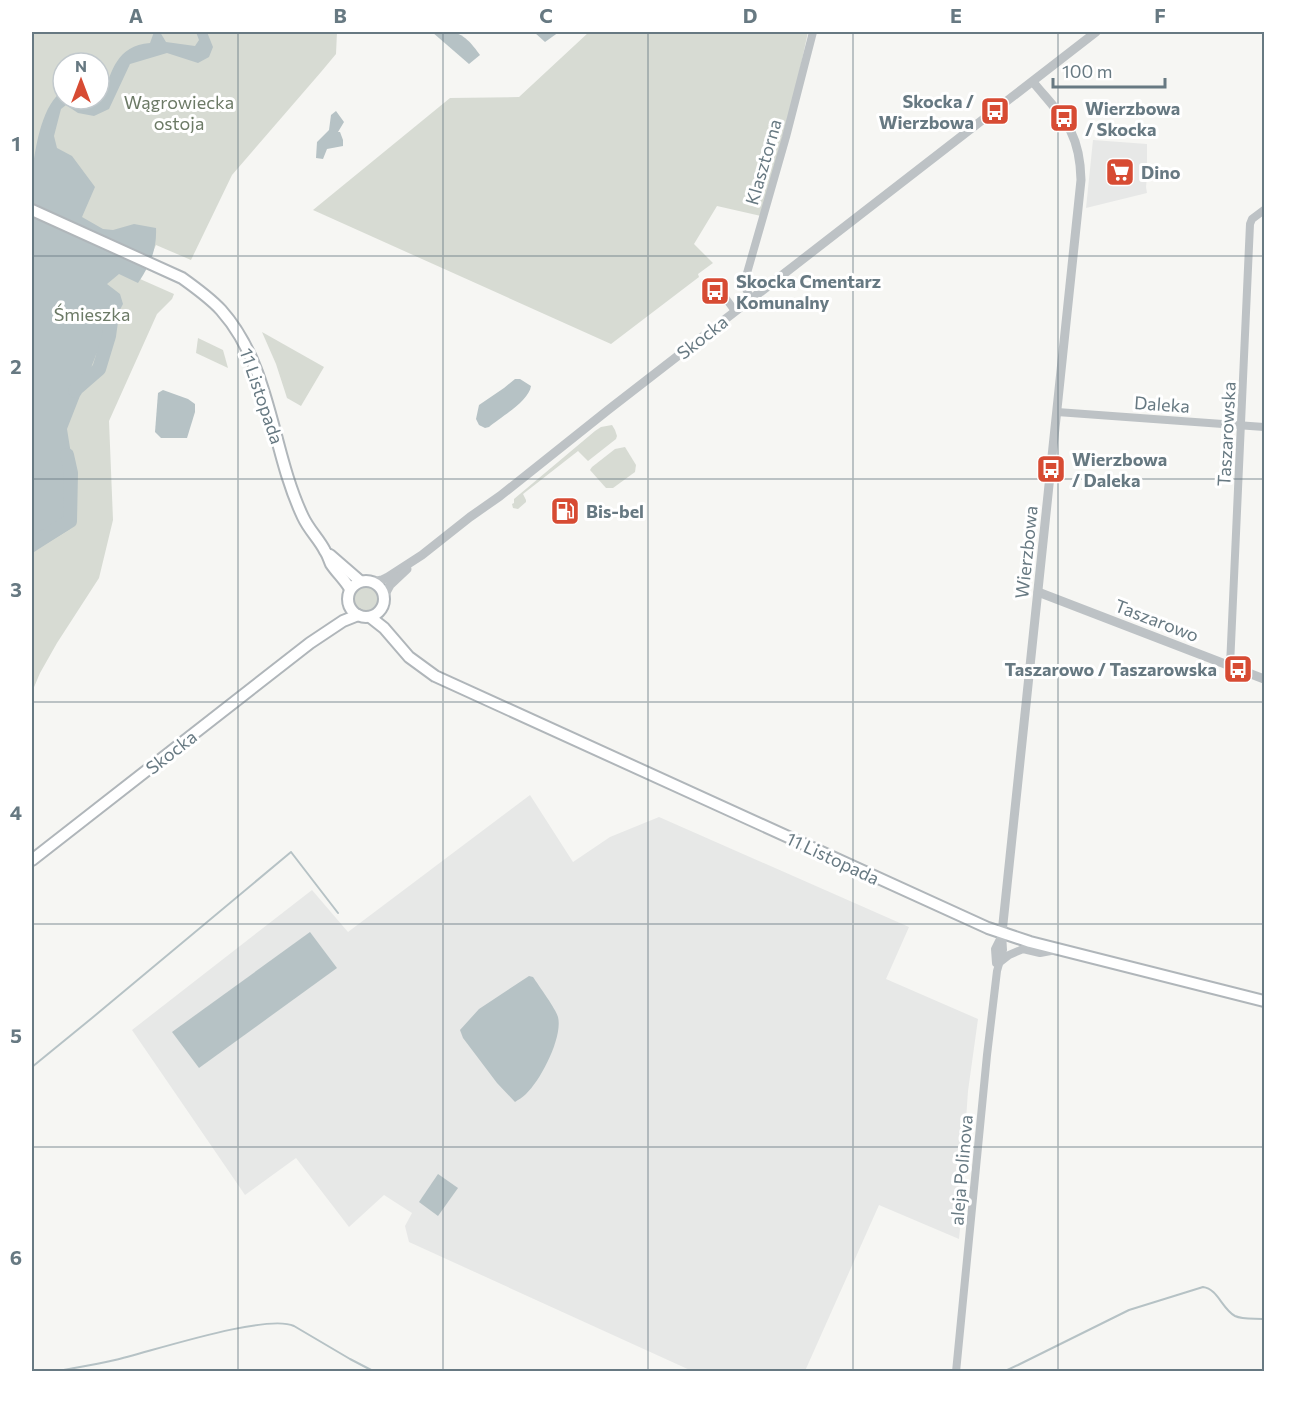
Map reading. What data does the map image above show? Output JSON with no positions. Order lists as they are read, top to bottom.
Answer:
{
  "streets": {
    "main road": ["Skocka", "11 Listopada"],
    "street": [
      "Klasztorna",
      "Daleka",
      "Taszarowska",
      "Wierzbowa",
      "Taszarowo",
      "aleja Polinova"
    ]
  },
  "crossings": [
    ["Klasztorna", "Skocka"],
    ["Skocka", "11 Listopada"],
    ["Skocka", "Wierzbowa"],
    ["11 Listopada", "Wierzbowa"],
    ["11 Listopada", "aleja Polinova"],
    ["Daleka", "Taszarowska"],
    ["Daleka", "Wierzbowa"],
    ["Taszarowska", "Taszarowo"],
    ["Wierzbowa", "Taszarowo"],
    ["Wierzbowa", "aleja Polinova"]
  ],
  "parks": ["Wągrowiecka ostoja", "Śmieszka"],
  "places": {
    "bus stop": [
      "Skocka / Wierzbowa",
      "Wierzbowa / Skocka",
      "Skocka Cmentarz Komunalny",
      "Wierzbowa / Daleka",
      "Taszarowo / Taszarowska"
    ],
    "supermarket": ["Dino"],
    "fuel station": ["Bis-bel"]
  },
  "scale_bar": "100 m",
  "north": "top",
  "grid": {
    "columns": [
      "A",
      "B",
      "C",
      "D",
      "E",
      "F"
    ],
    "rows": [
      "1",
      "2",
      "3",
      "4",
      "5",
      "6"
    ]
  }
}
